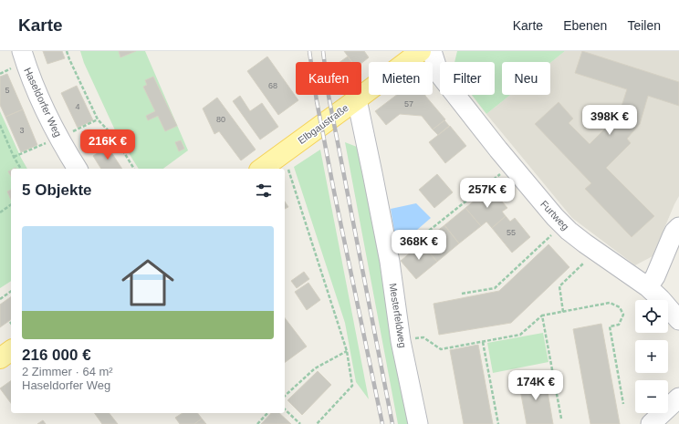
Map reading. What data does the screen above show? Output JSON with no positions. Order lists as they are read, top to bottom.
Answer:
{
  "streets": {
    "main road": ["Elbgaustraße"],
    "street": ["Haseldorfer Weg", "Furtweg", "Mesterfeldweg"]
  },
  "crossings": [
    ["Elbgaustraße", "Mesterfeldweg"]
  ],
  "house_numbers": [
    "68",
    "5",
    "57",
    "4",
    "80",
    "3",
    "55"
  ],
  "page": {
    "header": "Karte",
    "nav": ["Karte", "Ebenen", "Teilen"],
    "chip": [
      "Kaufen",
      "Mieten",
      "Filter",
      "Neu"
    ],
    "price": [
      "398K €",
      "216K €",
      "257K €",
      "368K €",
      "174K €"
    ],
    "heading": "5 Objekte",
    "list": [
      {
        "name": "216 000 €",
        "note": "2 Zimmer · 64 m² · Haseldorfer Weg"
      }
    ],
    "map_buttons": ["+", "−"]
  }
}
